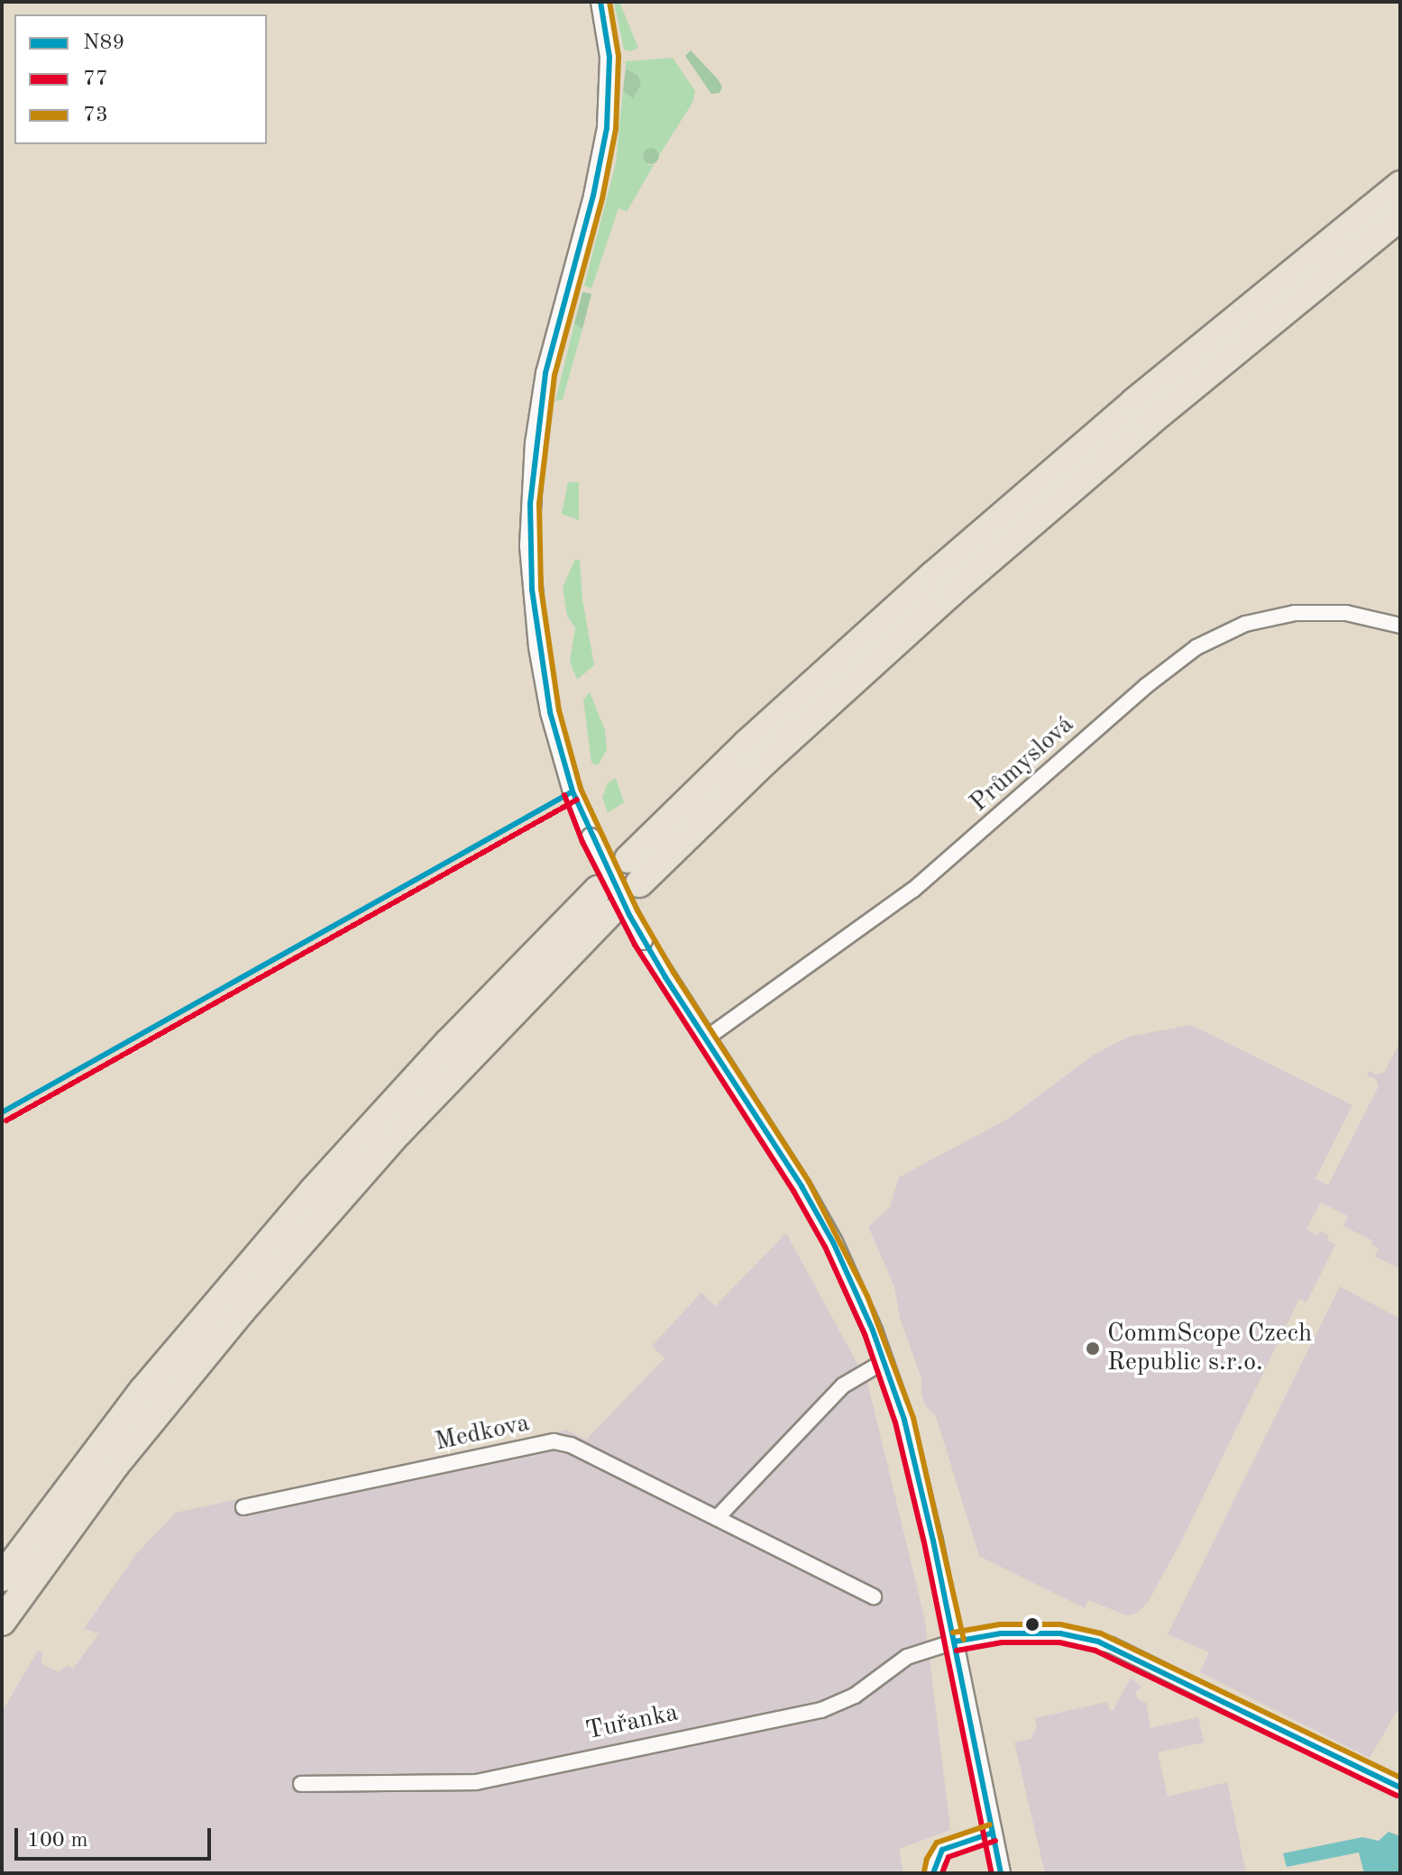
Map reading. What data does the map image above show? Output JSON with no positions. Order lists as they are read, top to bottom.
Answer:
{
  "streets": {
    "street": ["Průmyslová", "Medkova", "Tuřanka"]
  },
  "places": ["CommScope Czech Republic s.r.o."],
  "lines": ["transit line N89", "transit line 73", "transit line 77"],
  "legend": ["N89", "77", "73"],
  "scale_bar": "100 m"
}
